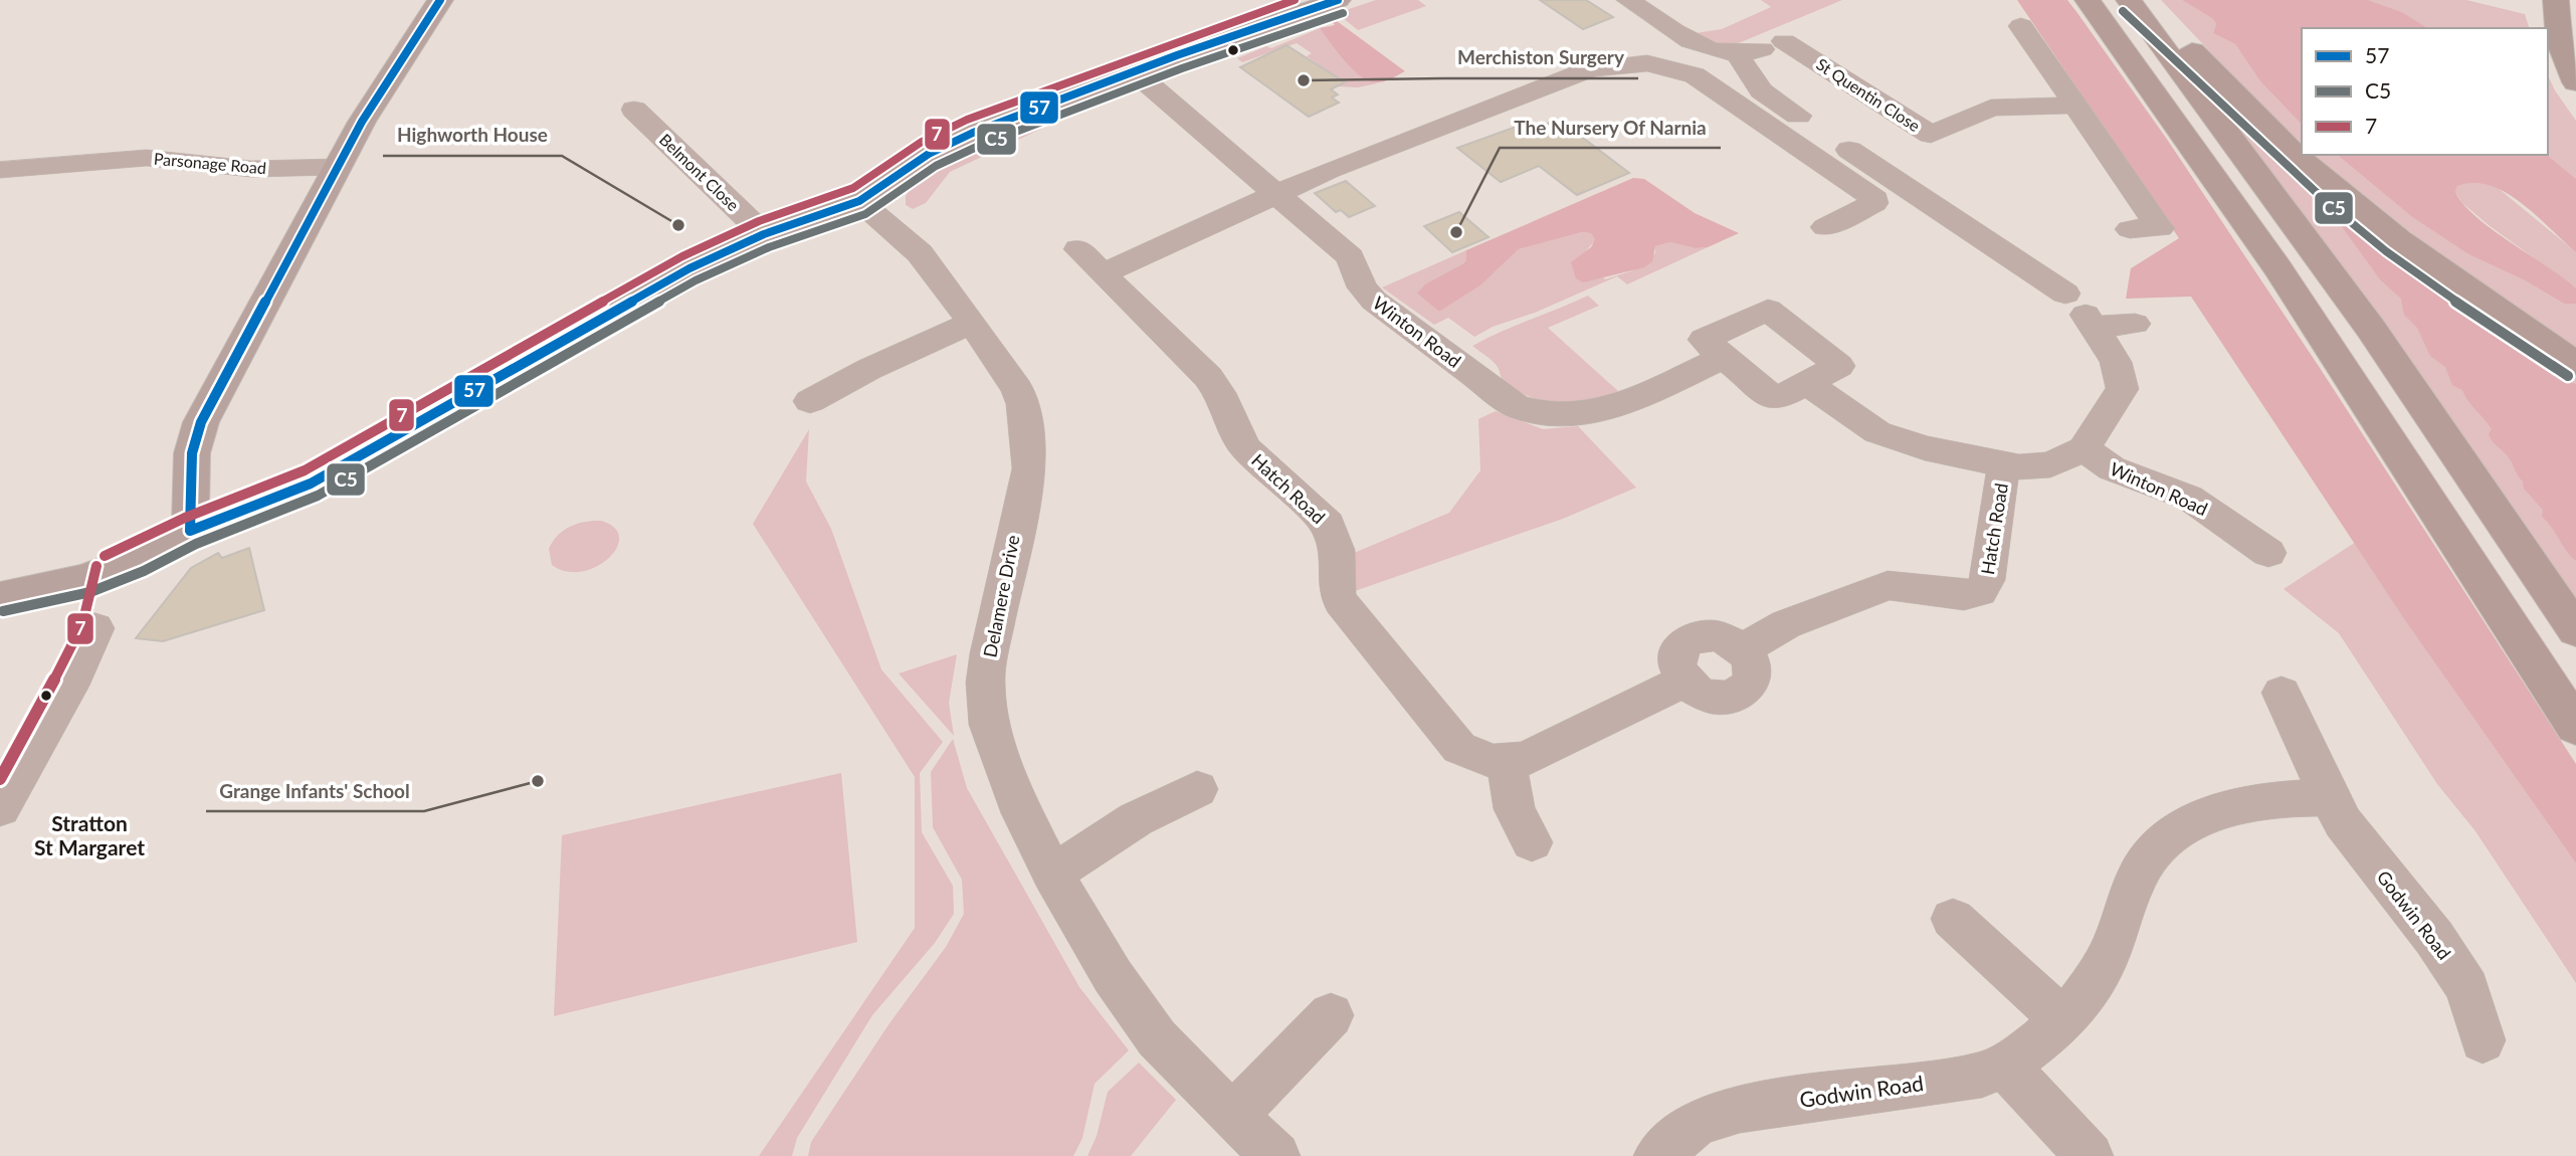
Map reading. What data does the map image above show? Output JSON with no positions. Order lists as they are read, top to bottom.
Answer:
{
  "streets": {
    "street": [
      "St Quentin Close",
      "Parsonage Road",
      "Belmont Close",
      "Winton Road",
      "Hatch Road",
      "Delamere Drive",
      "Godwin Road"
    ]
  },
  "crossings": [
    ["Winton Road", "Hatch Road"]
  ],
  "districts": ["Stratton St Margaret"],
  "places": [
    "Merchiston Surgery",
    "Highworth House",
    "The Nursery Of Narnia",
    "Grange Infants' School"
  ],
  "lines": ["transit line 57", "transit line 7", "transit line C5"],
  "legend": ["57", "C5", "7"]
}
